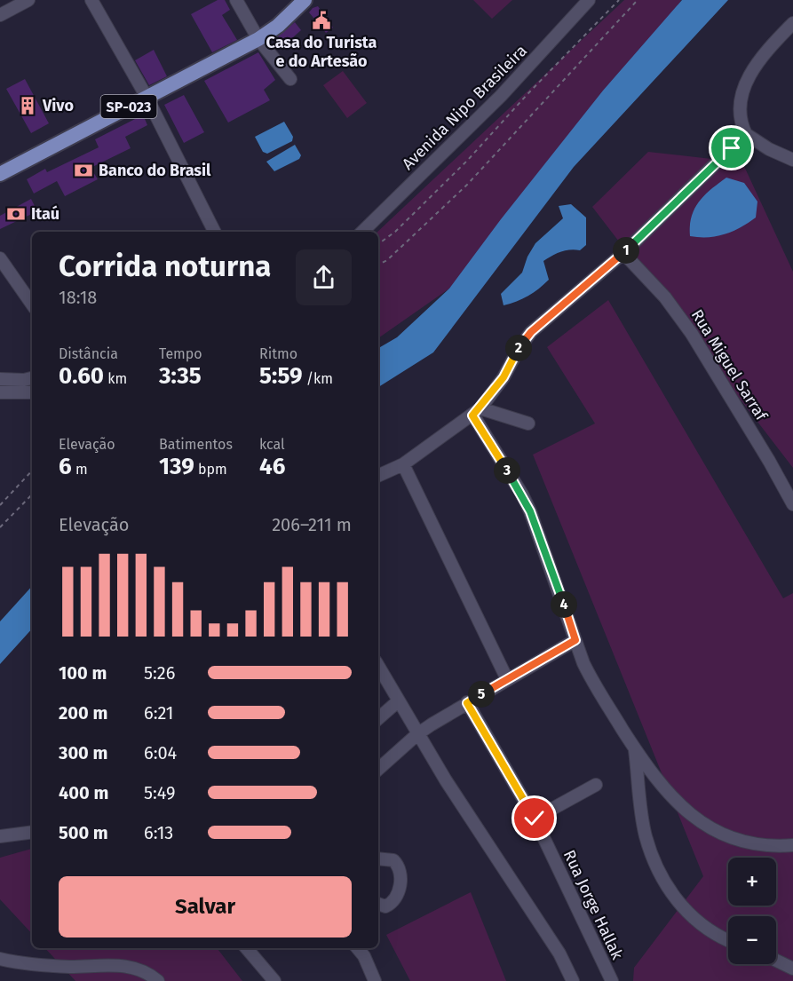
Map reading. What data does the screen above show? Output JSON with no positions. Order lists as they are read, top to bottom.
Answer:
{
  "streets": {
    "main road": ["SP-023"],
    "street": ["Avenida Nipo Brasileira", "Rua Miguel Sarraf", "Rua Jorge Hallak"]
  },
  "places": {
    "public building": ["Casa do Turista e do Artesão"],
    "building": ["Vivo"],
    "bank": ["Banco do Brasil", "Itaú"]
  },
  "page": {
    "heading": ["Corrida noturna", "18:18"],
    "pins": [
      "1",
      "2",
      "3",
      "4",
      "5"
    ],
    "stats": [
      ["Distância", "0.60 km"],
      ["Tempo", "3:35"],
      ["Ritmo", "5:59 /km"],
      ["Elevação", "6 m"],
      ["Batimentos", "139 bpm"],
      ["kcal", "46"]
    ],
    "chart": ["Elevação", "206–211 m"],
    "list": [
      {
        "name": "100 m",
        "note": "5:26"
      },
      {
        "name": "200 m",
        "note": "6:21"
      },
      {
        "name": "300 m",
        "note": "6:04"
      },
      {
        "name": "400 m",
        "note": "5:49"
      },
      {
        "name": "500 m",
        "note": "6:13"
      }
    ],
    "map_buttons": ["+", "−"],
    "buttons": "Salvar"
  }
}
